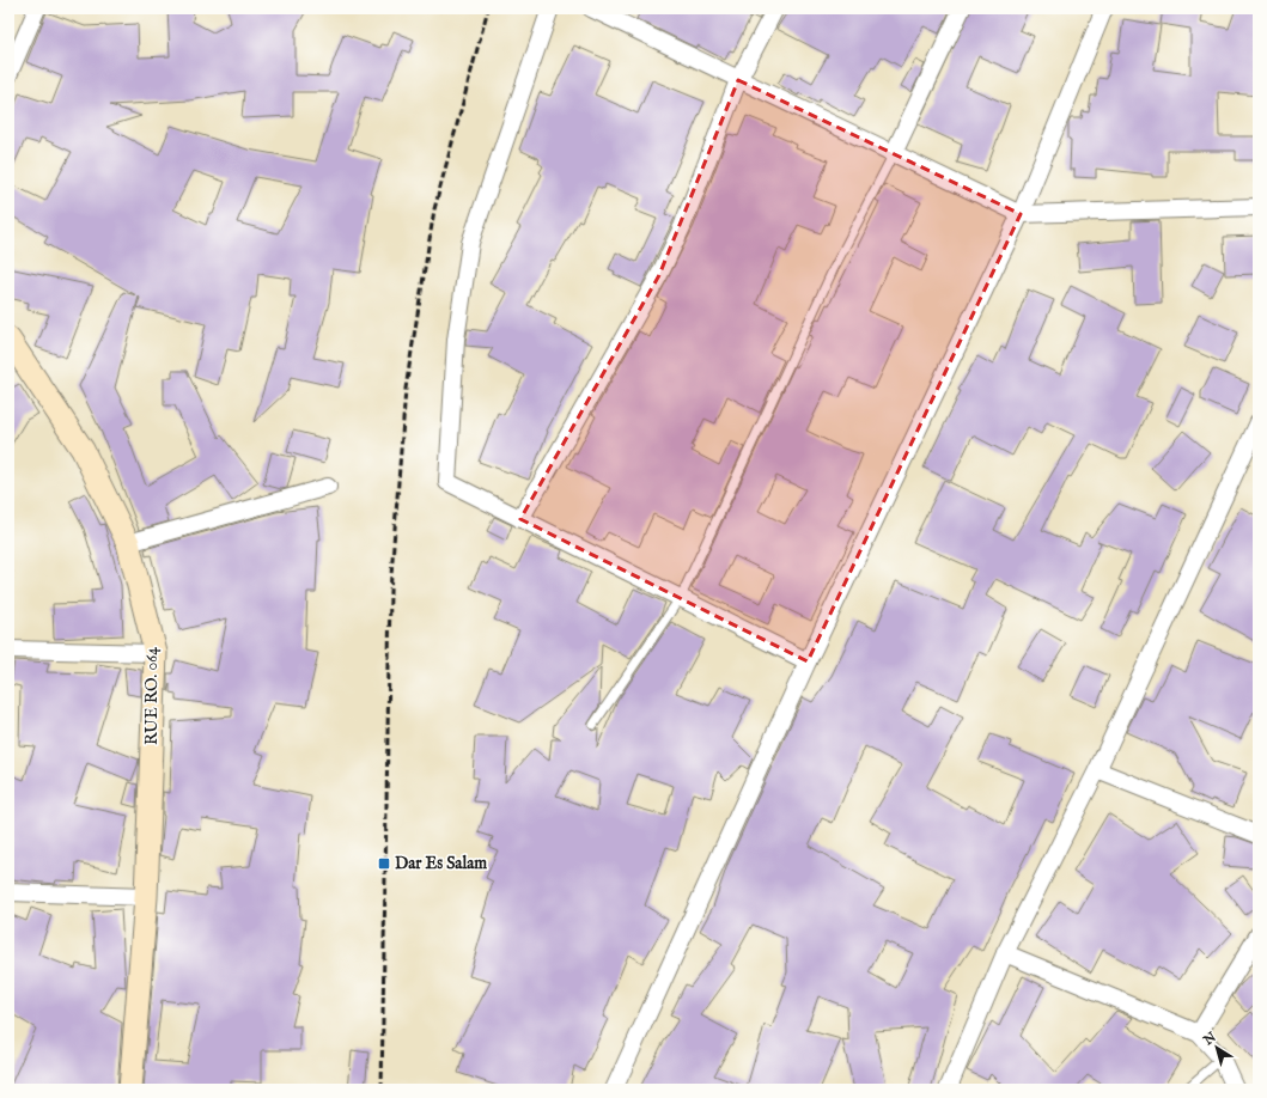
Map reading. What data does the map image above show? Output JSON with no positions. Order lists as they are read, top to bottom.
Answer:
{
  "streets": {
    "street": ["RUE RO. 064"]
  },
  "places": {
    "transit": ["Dar Es Salam"]
  },
  "north": "top left"
}
